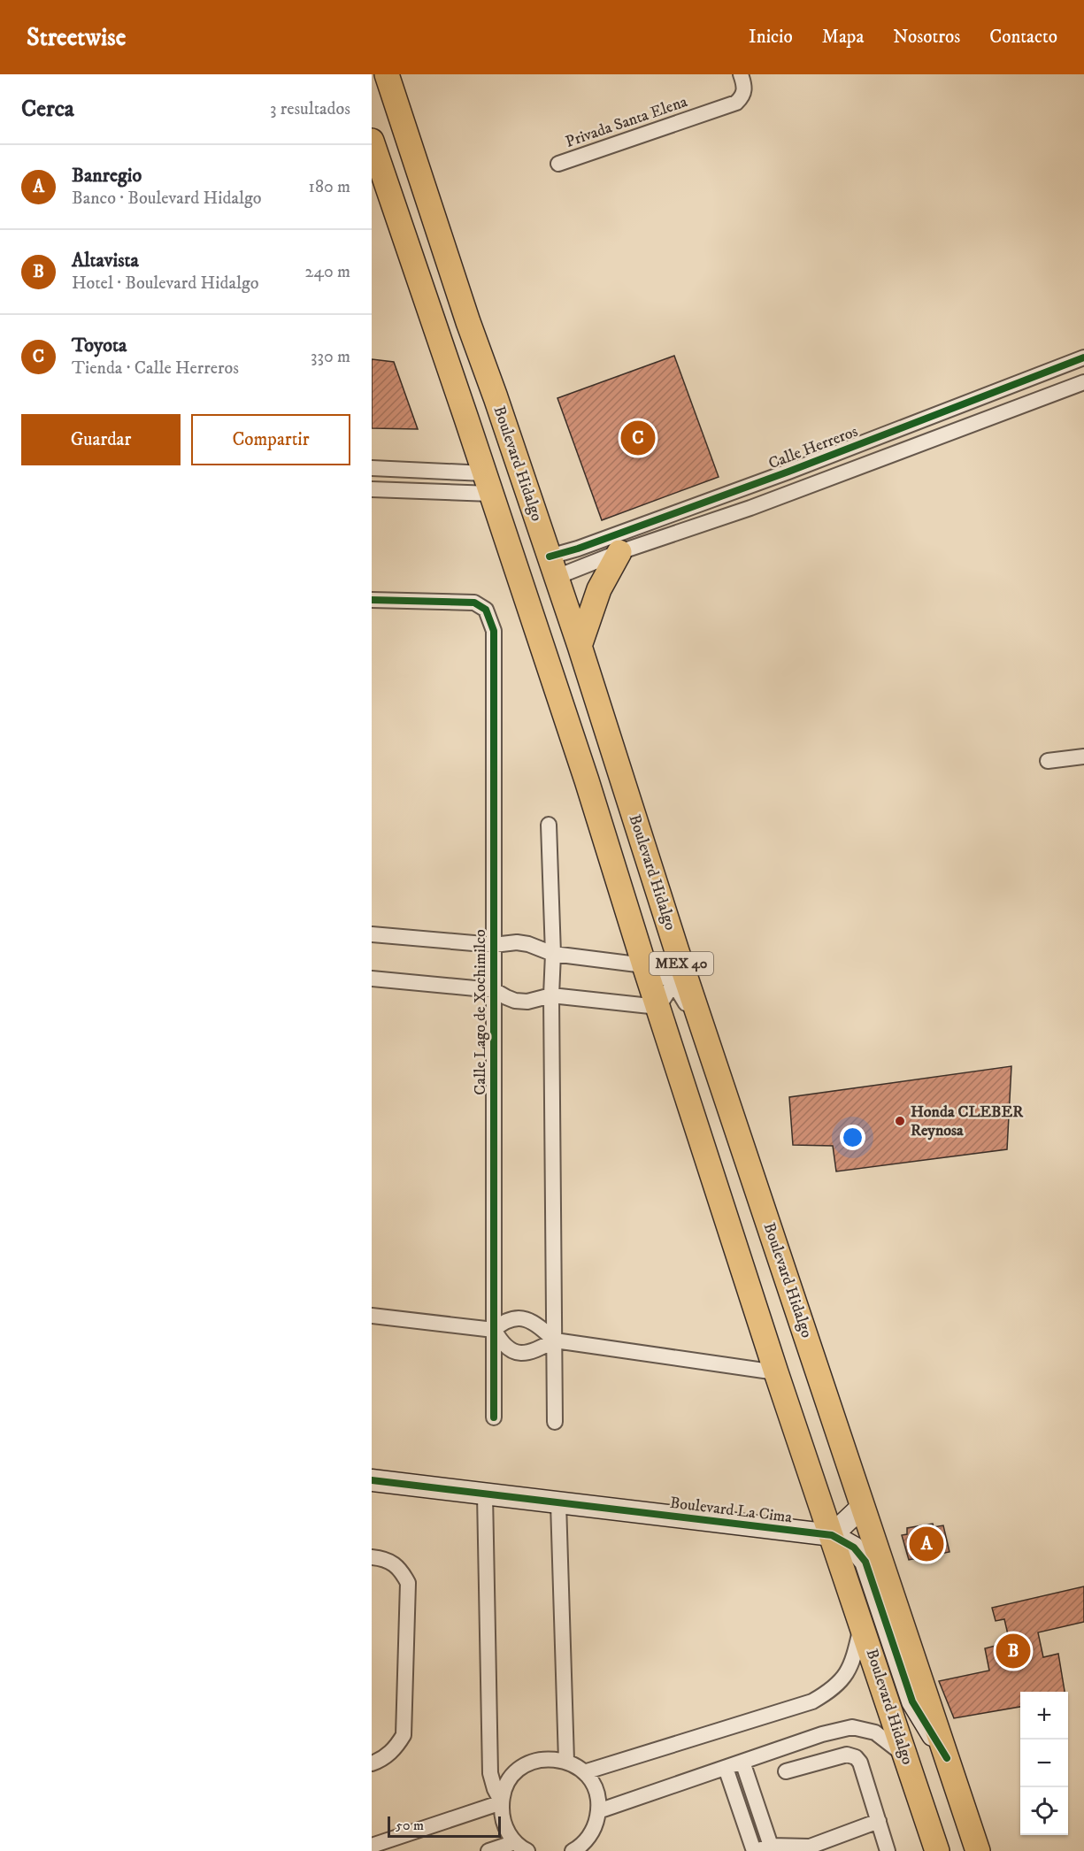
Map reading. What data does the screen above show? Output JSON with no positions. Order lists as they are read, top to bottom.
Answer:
{
  "streets": {
    "main road": ["Boulevard Hidalgo", "MEX 40"],
    "street": [
      "Privada Santa Elena",
      "Calle Herreros",
      "Calle Lago de Xochimilco",
      "Boulevard La Cima"
    ]
  },
  "crossings": [
    ["Calle Herreros", "Boulevard Hidalgo"],
    ["Boulevard Hidalgo", "Boulevard La Cima"]
  ],
  "places": ["Honda CLEBER Reynosa"],
  "scale_bar": "50 m",
  "page": {
    "header": "Streetwise",
    "nav": [
      "Inicio",
      "Mapa",
      "Nosotros",
      "Contacto"
    ],
    "heading": ["Cerca", "3 resultados"],
    "list": [
      {
        "mark": "A",
        "name": "Banregio",
        "note": "Banco · Boulevard Hidalgo",
        "value": "180 m"
      },
      {
        "mark": "B",
        "name": "Altavista",
        "note": "Hotel · Boulevard Hidalgo",
        "value": "240 m"
      },
      {
        "mark": "C",
        "name": "Toyota",
        "note": "Tienda · Calle Herreros",
        "value": "330 m"
      }
    ],
    "buttons": ["Guardar", "Compartir"],
    "pins": ["C", "A", "B"],
    "map_buttons": ["+", "−"],
    "scale": "50 m"
  }
}
